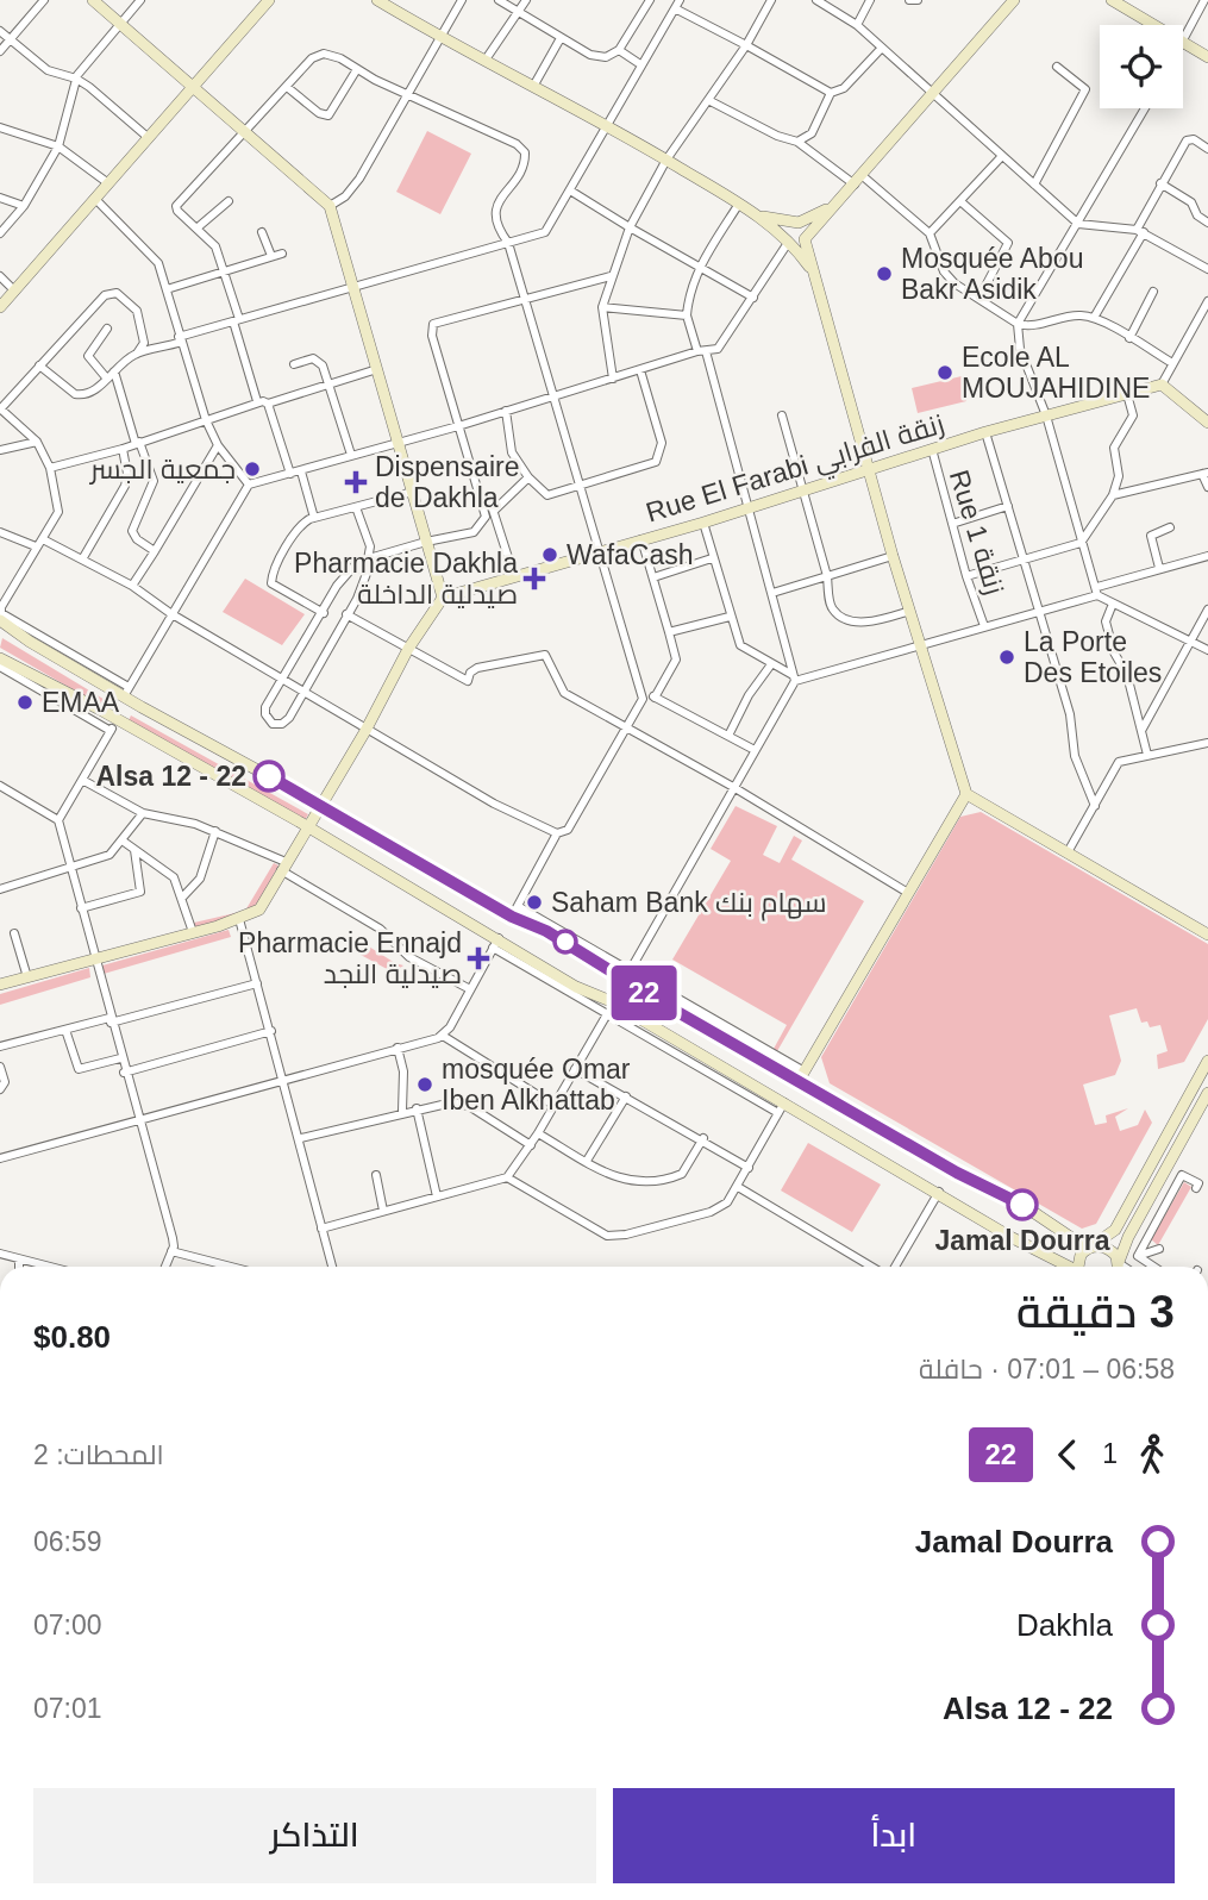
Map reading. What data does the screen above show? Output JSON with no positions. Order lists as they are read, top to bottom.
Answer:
{
  "streets": {
    "street": ["Rue El Farabi زنقة الفرابي", "Rue 1 زنقة"]
  },
  "crossings": [
    ["Rue El Farabi زنقة الفرابي", "Rue 1 زنقة"]
  ],
  "places": {
    "other": [
      "Mosquée Abou Bakr Asidik",
      "Ecole AL MOUJAHIDINE",
      "جمعية الجسر",
      "WafaCash",
      "La Porte Des Etoiles",
      "EMAA",
      "Alsa 12 - 22",
      "Saham Bank سهام بنك",
      "mosquée Omar Iben Alkhattab",
      "Jamal Dourra"
    ],
    "health": ["Dispensaire de Dakhla", "Pharmacie Dakhla صيدلية الداخلة", "Pharmacie Ennajd صيدلية النجد"]
  },
  "lines": ["bus line 22"],
  "page": {
    "on_map": "22",
    "heading": ["3 دقيقة", "06:58 – 07:01 · حافلة", "$0.80"],
    "legs": ["1", "22", "المحطات: 2"],
    "list": [
      {
        "name": "Jamal Dourra",
        "value": "06:59"
      },
      {
        "name": "Dakhla",
        "value": "07:00"
      },
      {
        "name": "Alsa 12 - 22",
        "value": "07:01"
      }
    ],
    "buttons": ["ابدأ", "التذاكر"]
  }
}
